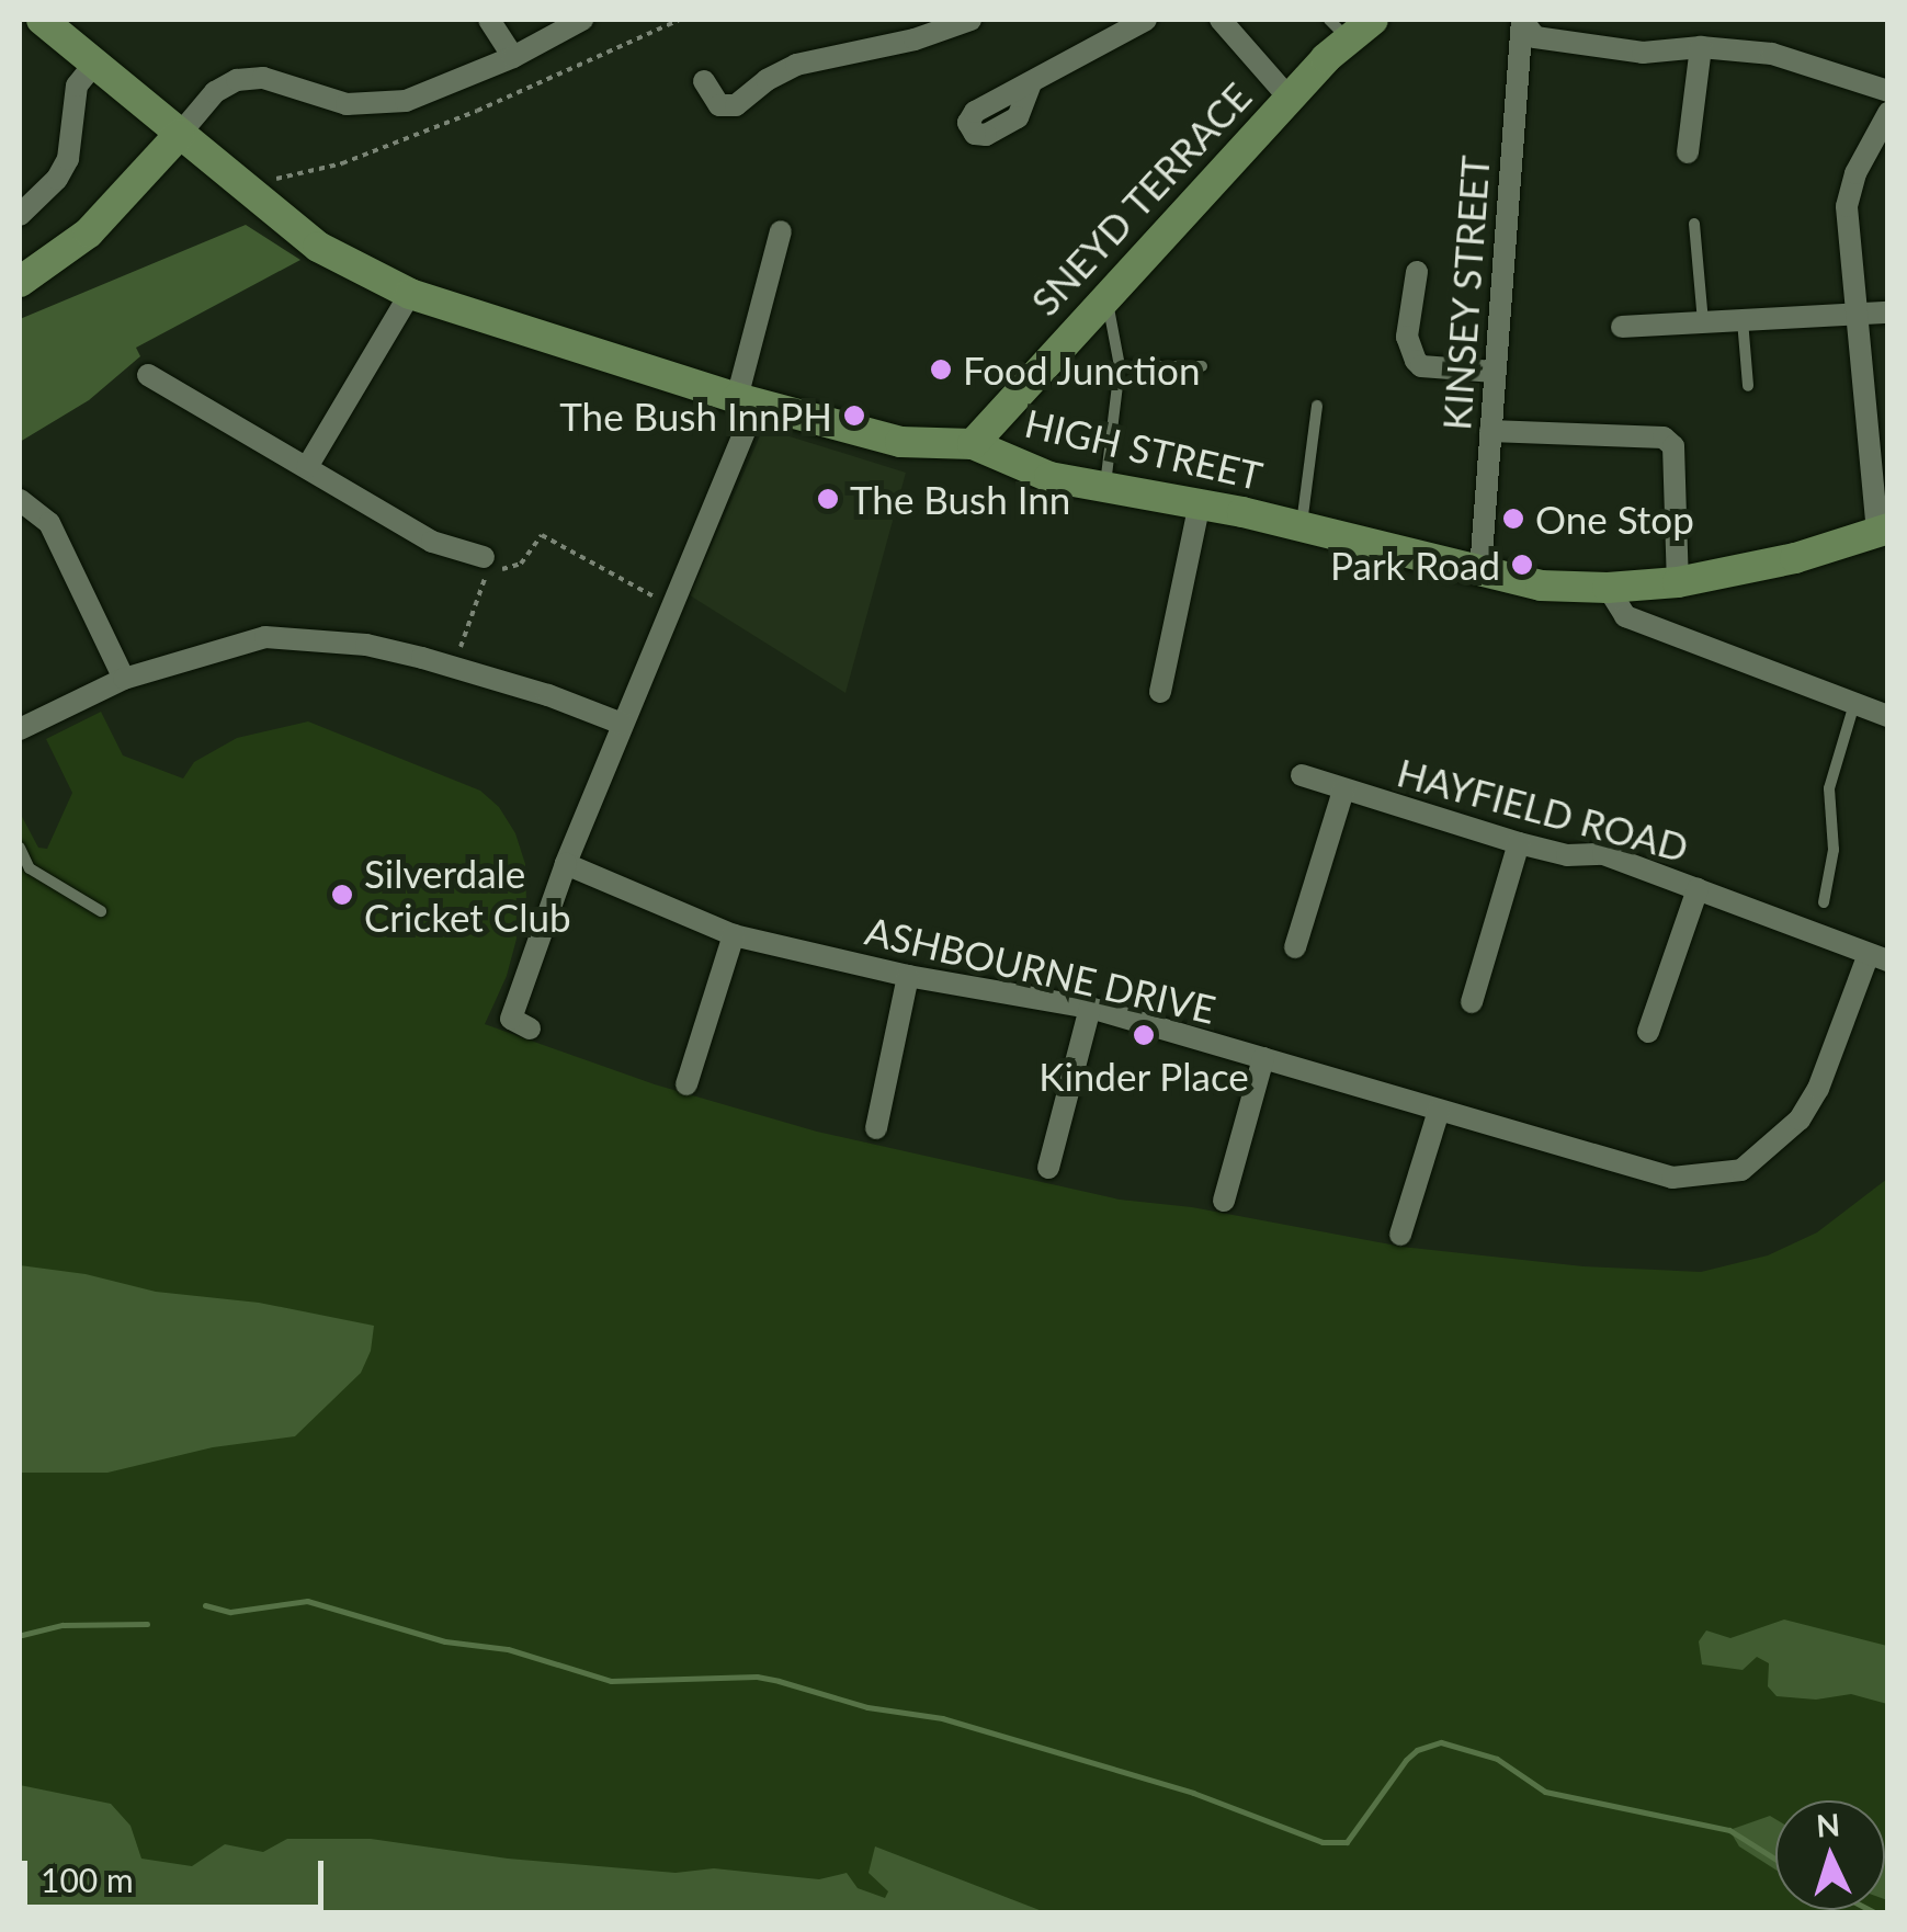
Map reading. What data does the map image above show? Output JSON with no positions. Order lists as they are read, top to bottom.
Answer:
{
  "streets": {
    "main road": ["SNEYD TERRACE", "HIGH STREET"],
    "street": ["KINSEY STREET", "HAYFIELD ROAD", "ASHBOURNE DRIVE"]
  },
  "crossings": [
    ["SNEYD TERRACE", "HIGH STREET"],
    ["KINSEY STREET", "HIGH STREET"],
    ["HAYFIELD ROAD", "ASHBOURNE DRIVE"]
  ],
  "places": [
    "Food Junction",
    "The Bush InnPH",
    "The Bush Inn",
    "One Stop",
    "Park Road",
    "Silverdale Cricket Club",
    "Kinder Place"
  ],
  "scale_bar": "100 m",
  "north": "top"
}
